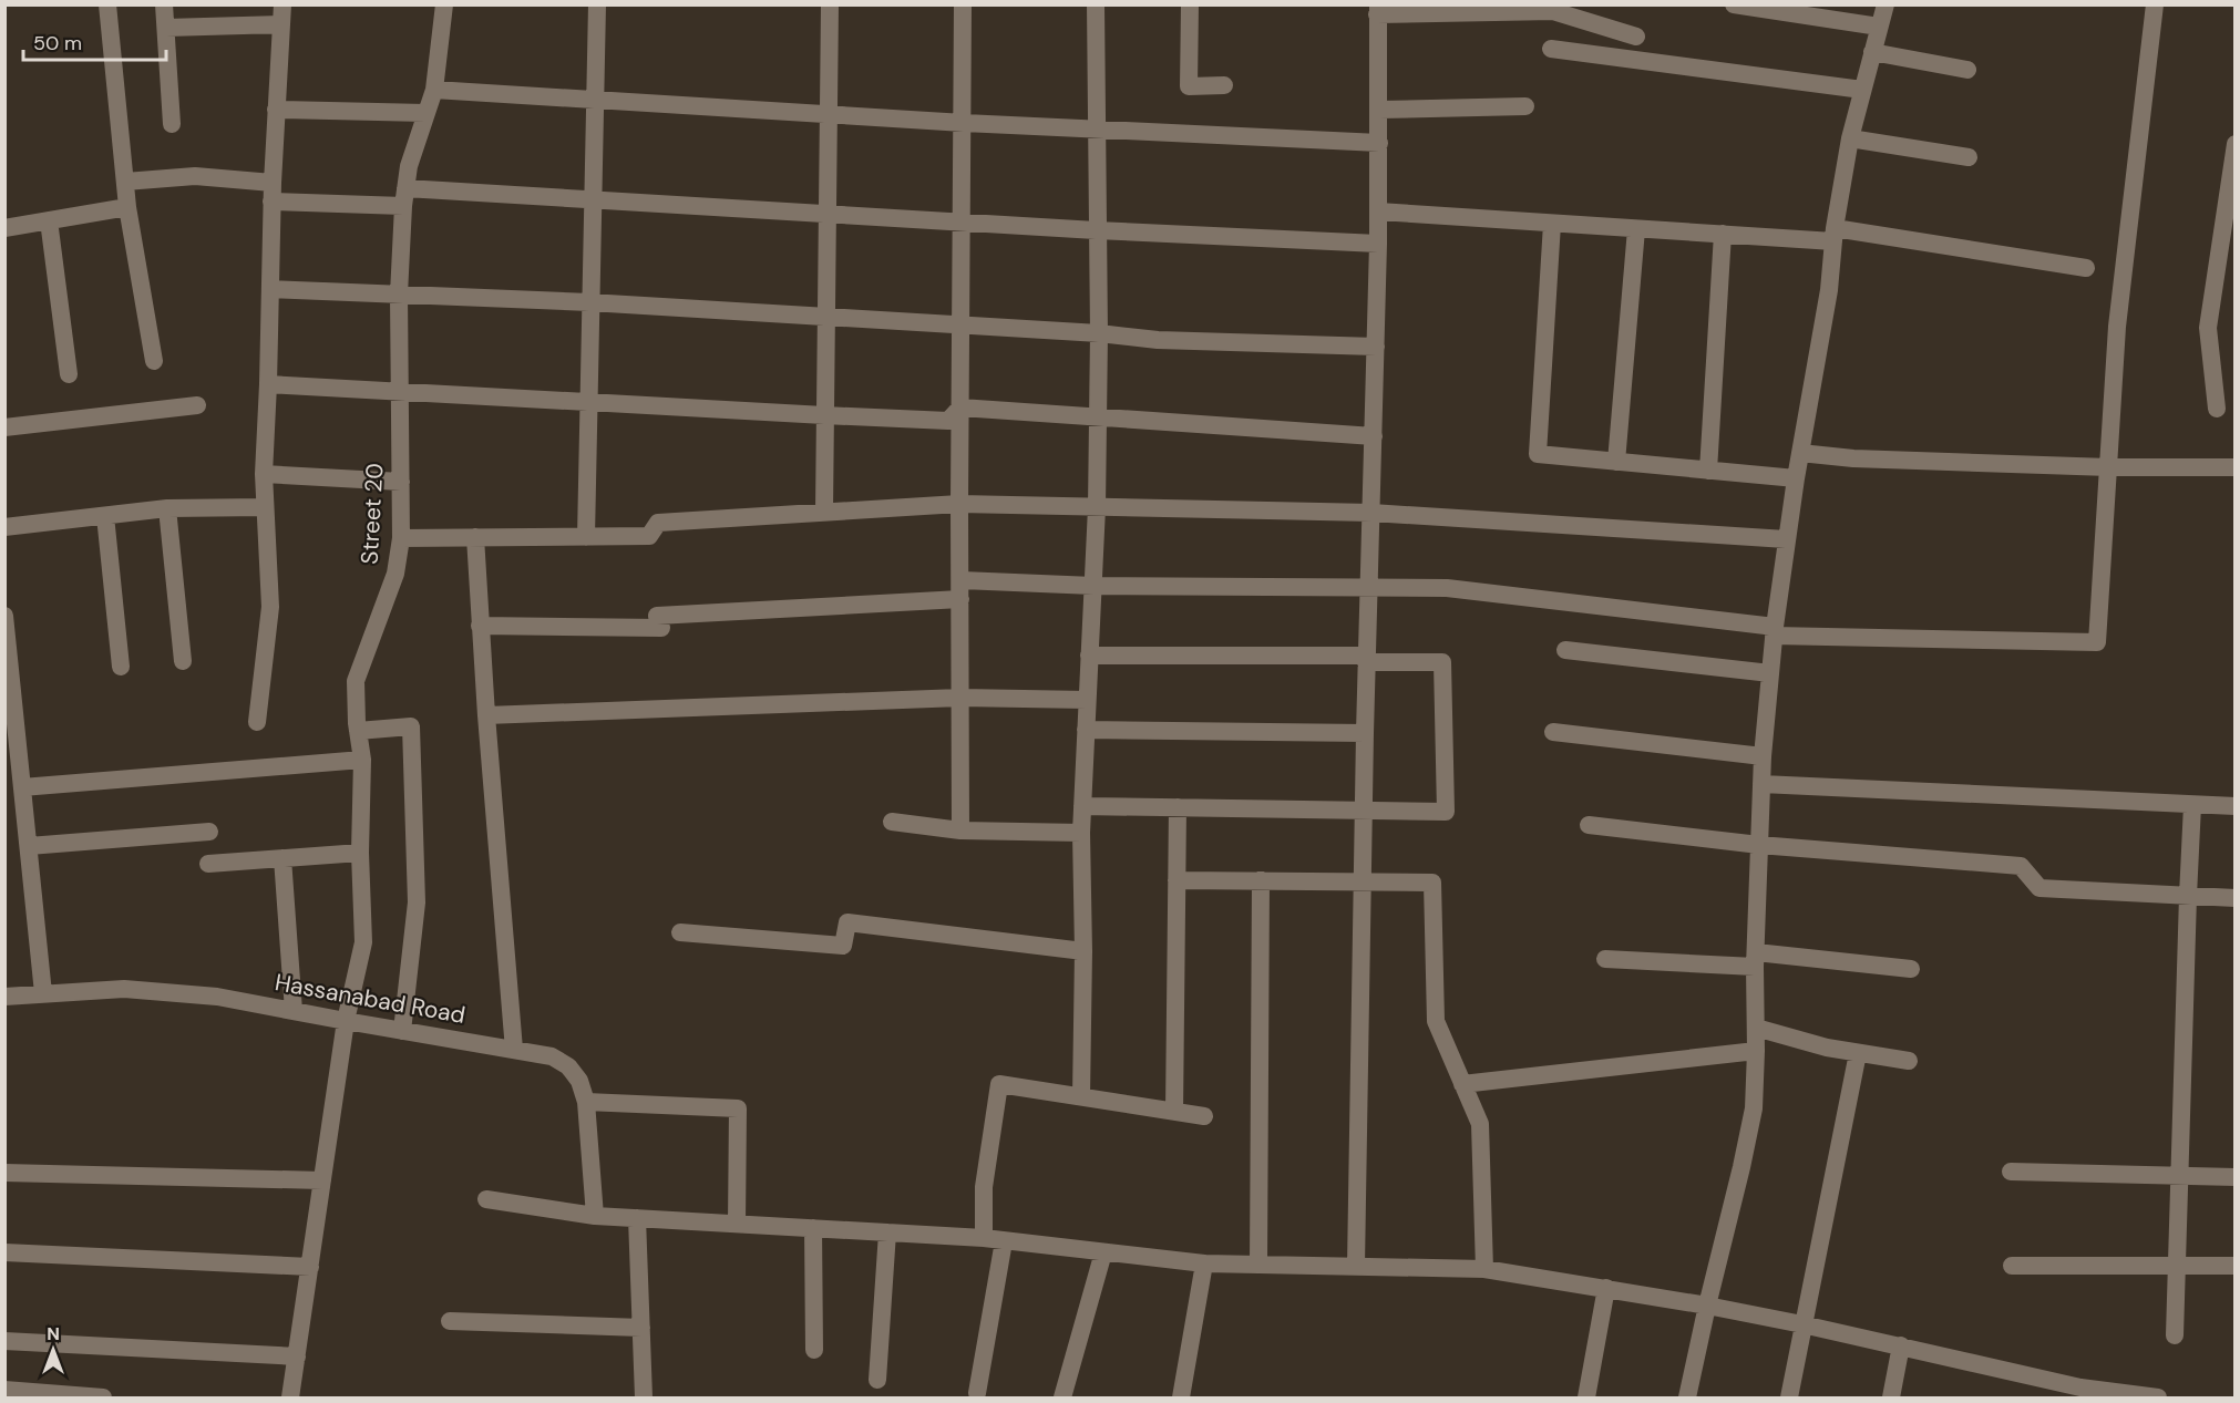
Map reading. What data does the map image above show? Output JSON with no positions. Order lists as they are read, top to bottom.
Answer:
{
  "streets": {
    "street": ["Street 20", "Hassanabad Road"]
  },
  "crossings": [
    ["Street 20", "Hassanabad Road"]
  ],
  "scale_bar": "50 m",
  "north": "top"
}
